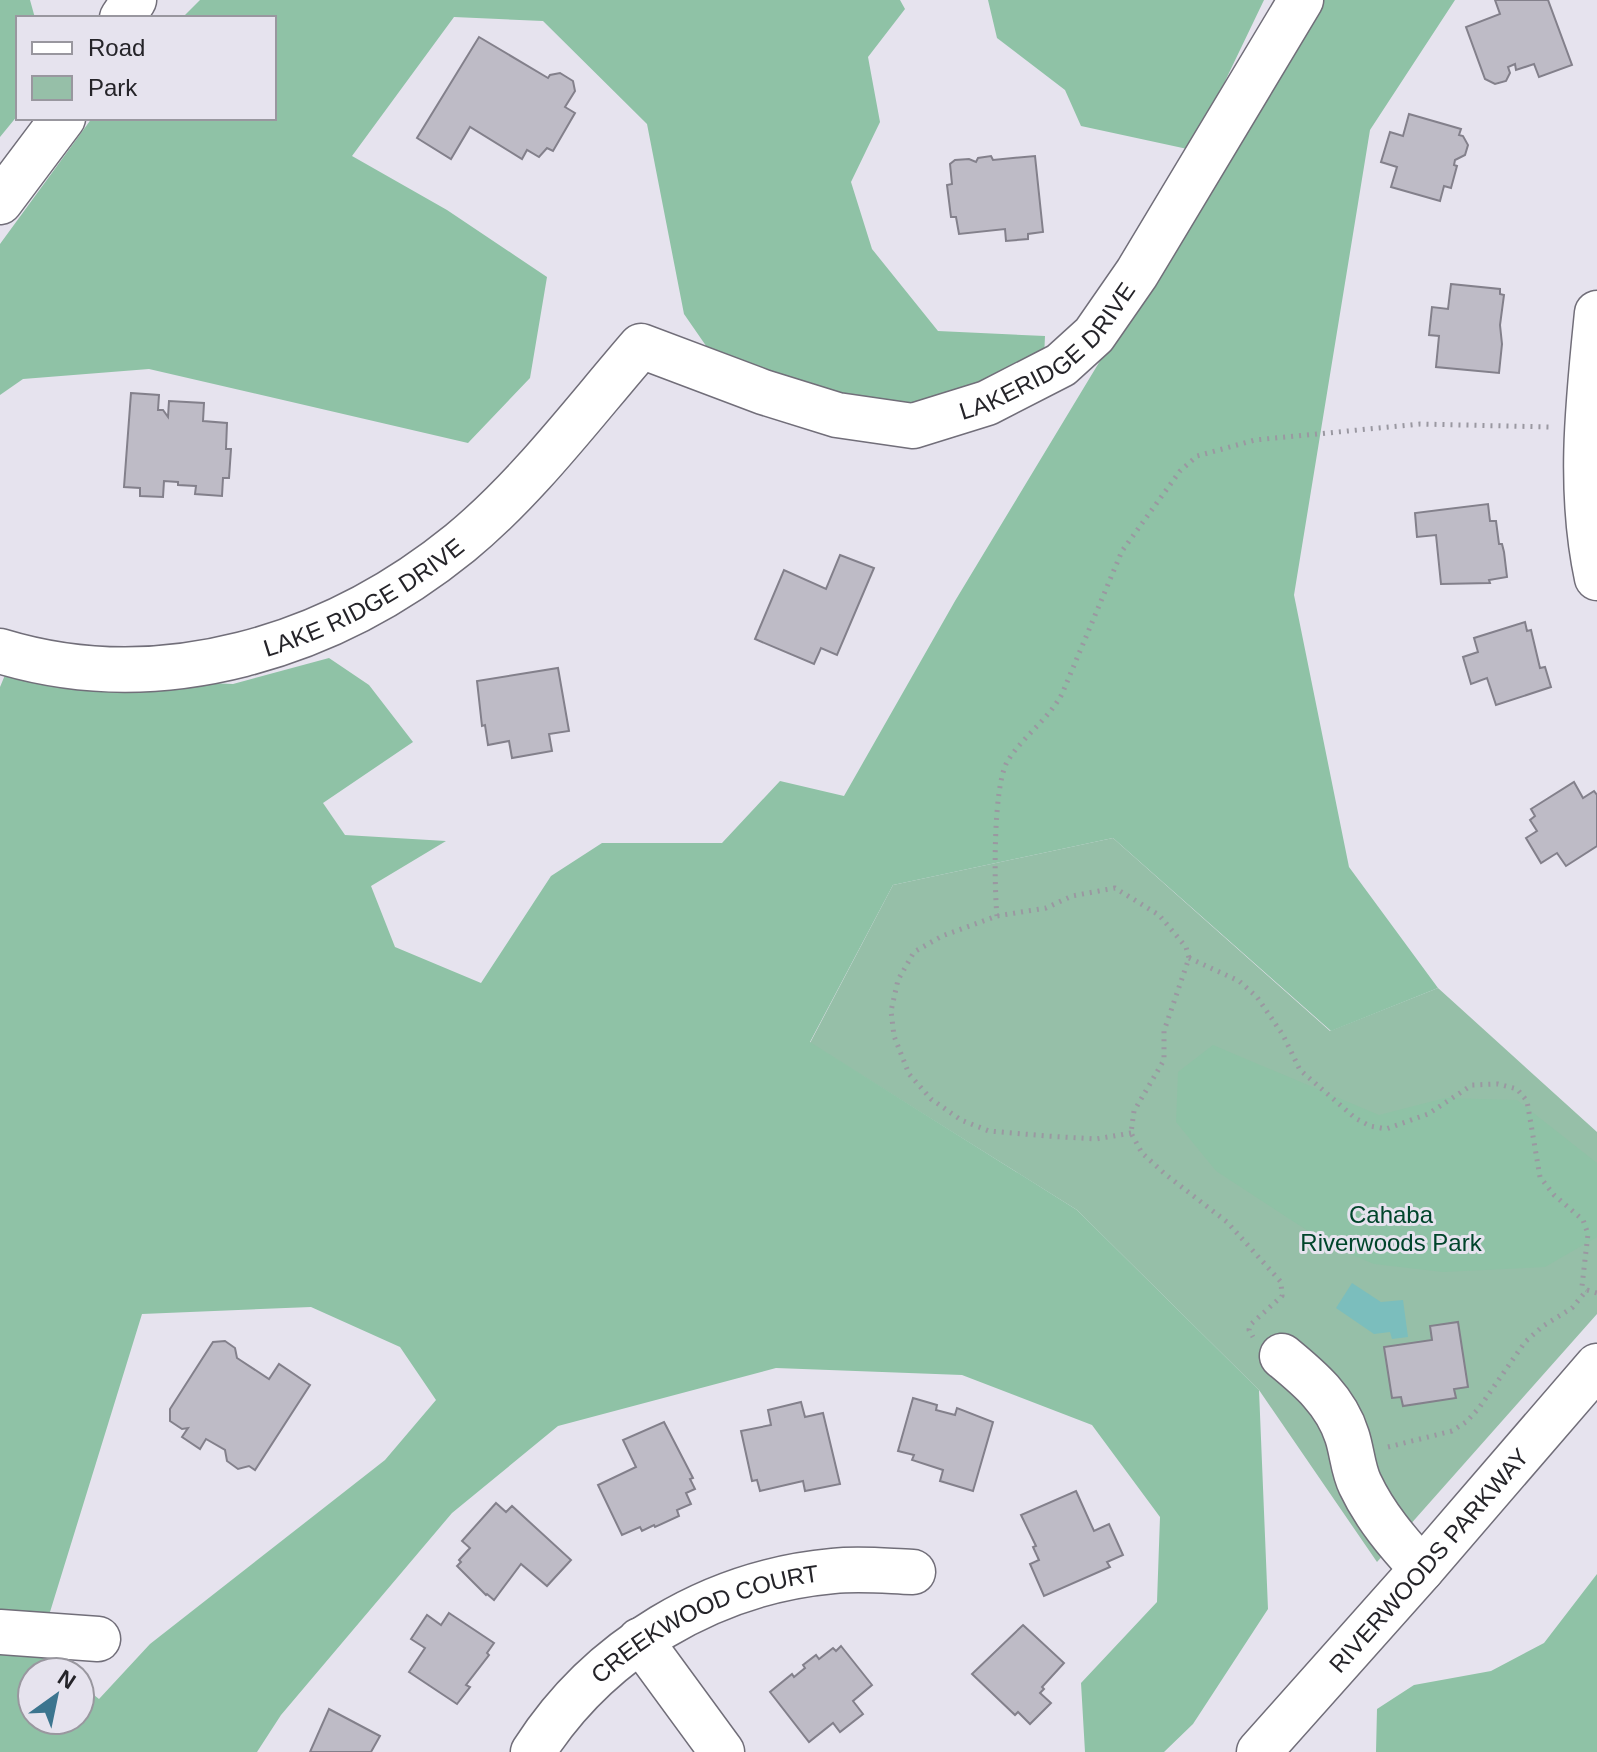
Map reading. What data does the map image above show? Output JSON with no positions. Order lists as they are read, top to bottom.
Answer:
{
  "streets": {
    "street": [
      "LAKERIDGE DRIVE",
      "LAKE RIDGE DRIVE",
      "RIVERWOODS PARKWAY",
      "CREEKWOOD COURT"
    ]
  },
  "crossings": [
    ["LAKERIDGE DRIVE", "LAKE RIDGE DRIVE"]
  ],
  "parks": ["Cahaba Riverwoods Park"],
  "legend": ["Road", "Park"],
  "north": "top right"
}
